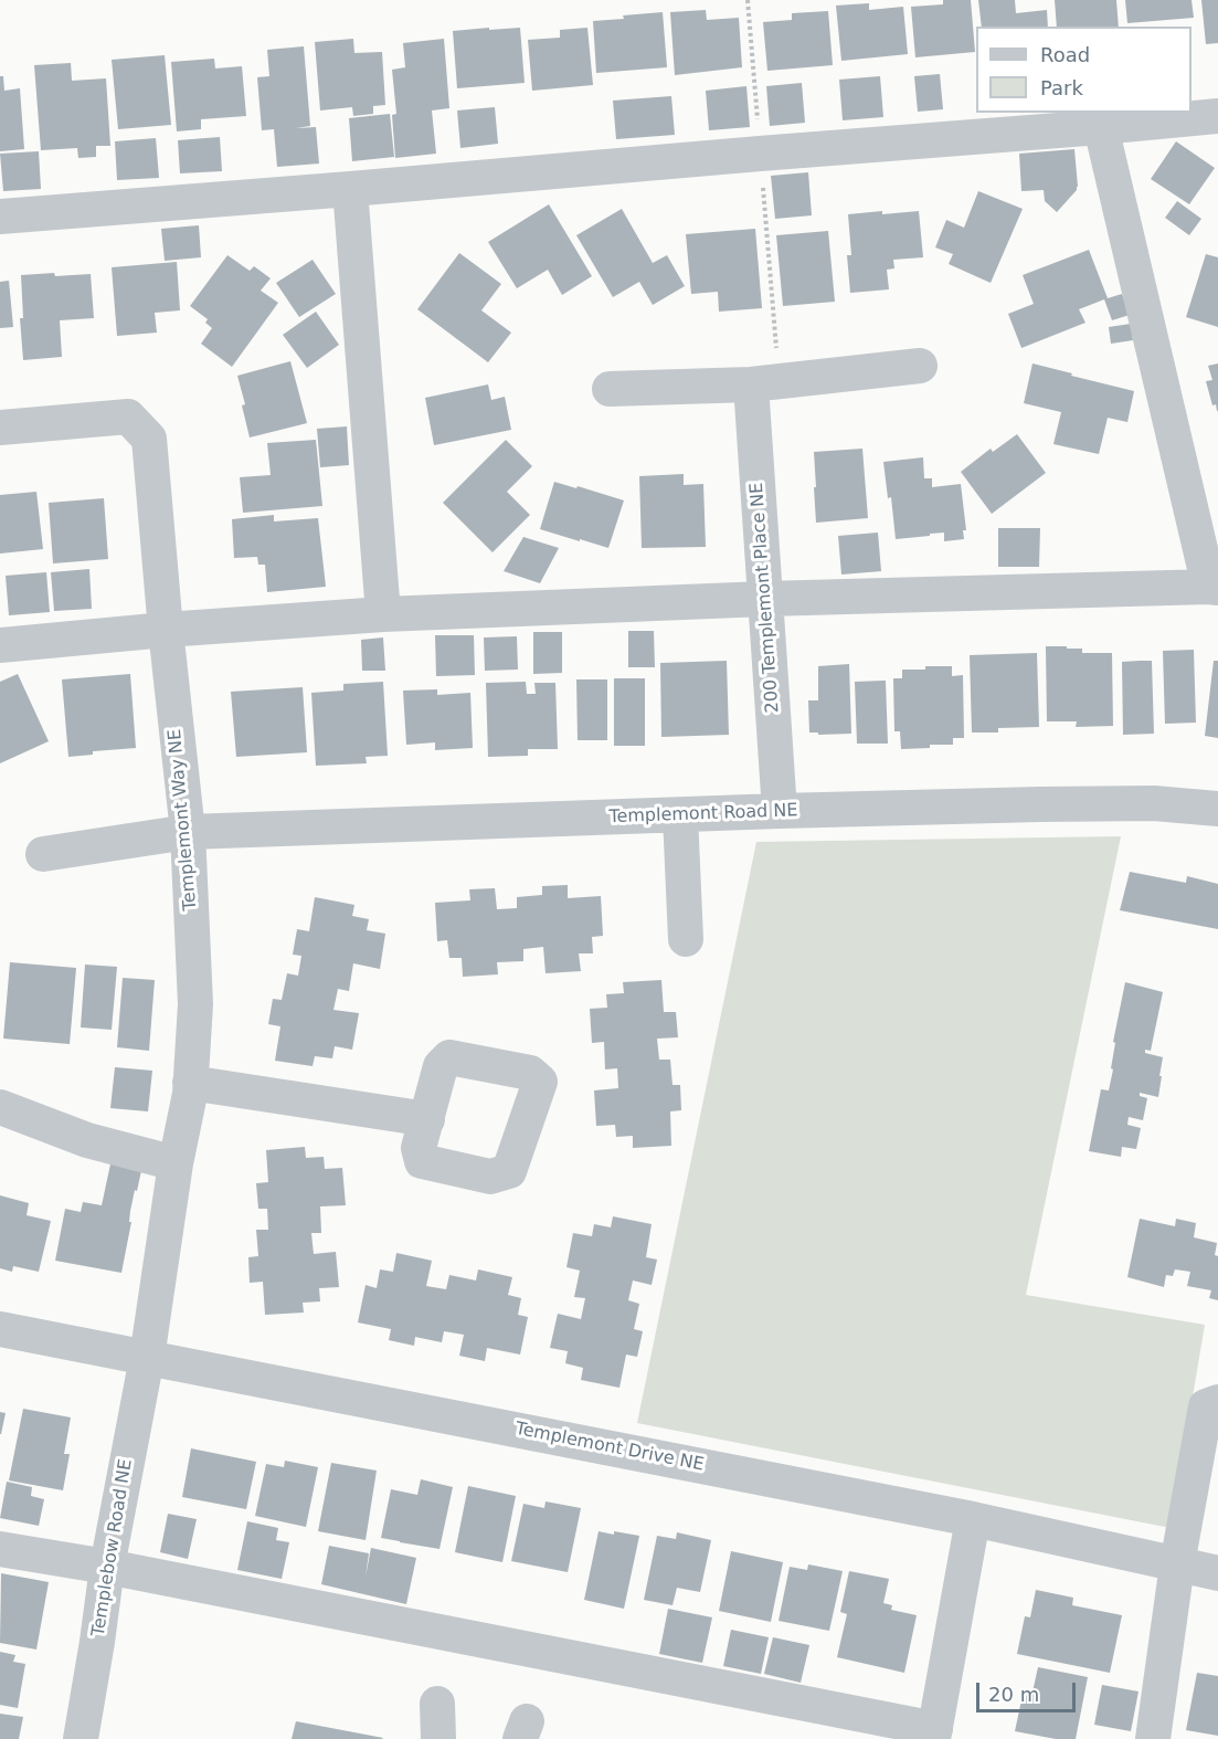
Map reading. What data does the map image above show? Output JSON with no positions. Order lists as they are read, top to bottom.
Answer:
{
  "streets": {
    "street": [
      "200 Templemont Place NE",
      "Templemont Road NE",
      "Templemont Way NE",
      "Templemont Drive NE",
      "Templebow Road NE"
    ]
  },
  "crossings": [
    ["200 Templemont Place NE", "Templemont Road NE"],
    ["Templemont Road NE", "Templemont Way NE"],
    ["Templemont Way NE", "Templemont Drive NE"],
    ["Templemont Way NE", "Templebow Road NE"],
    ["Templemont Drive NE", "Templebow Road NE"]
  ],
  "legend": ["Road", "Park"],
  "scale_bar": "20 m"
}
